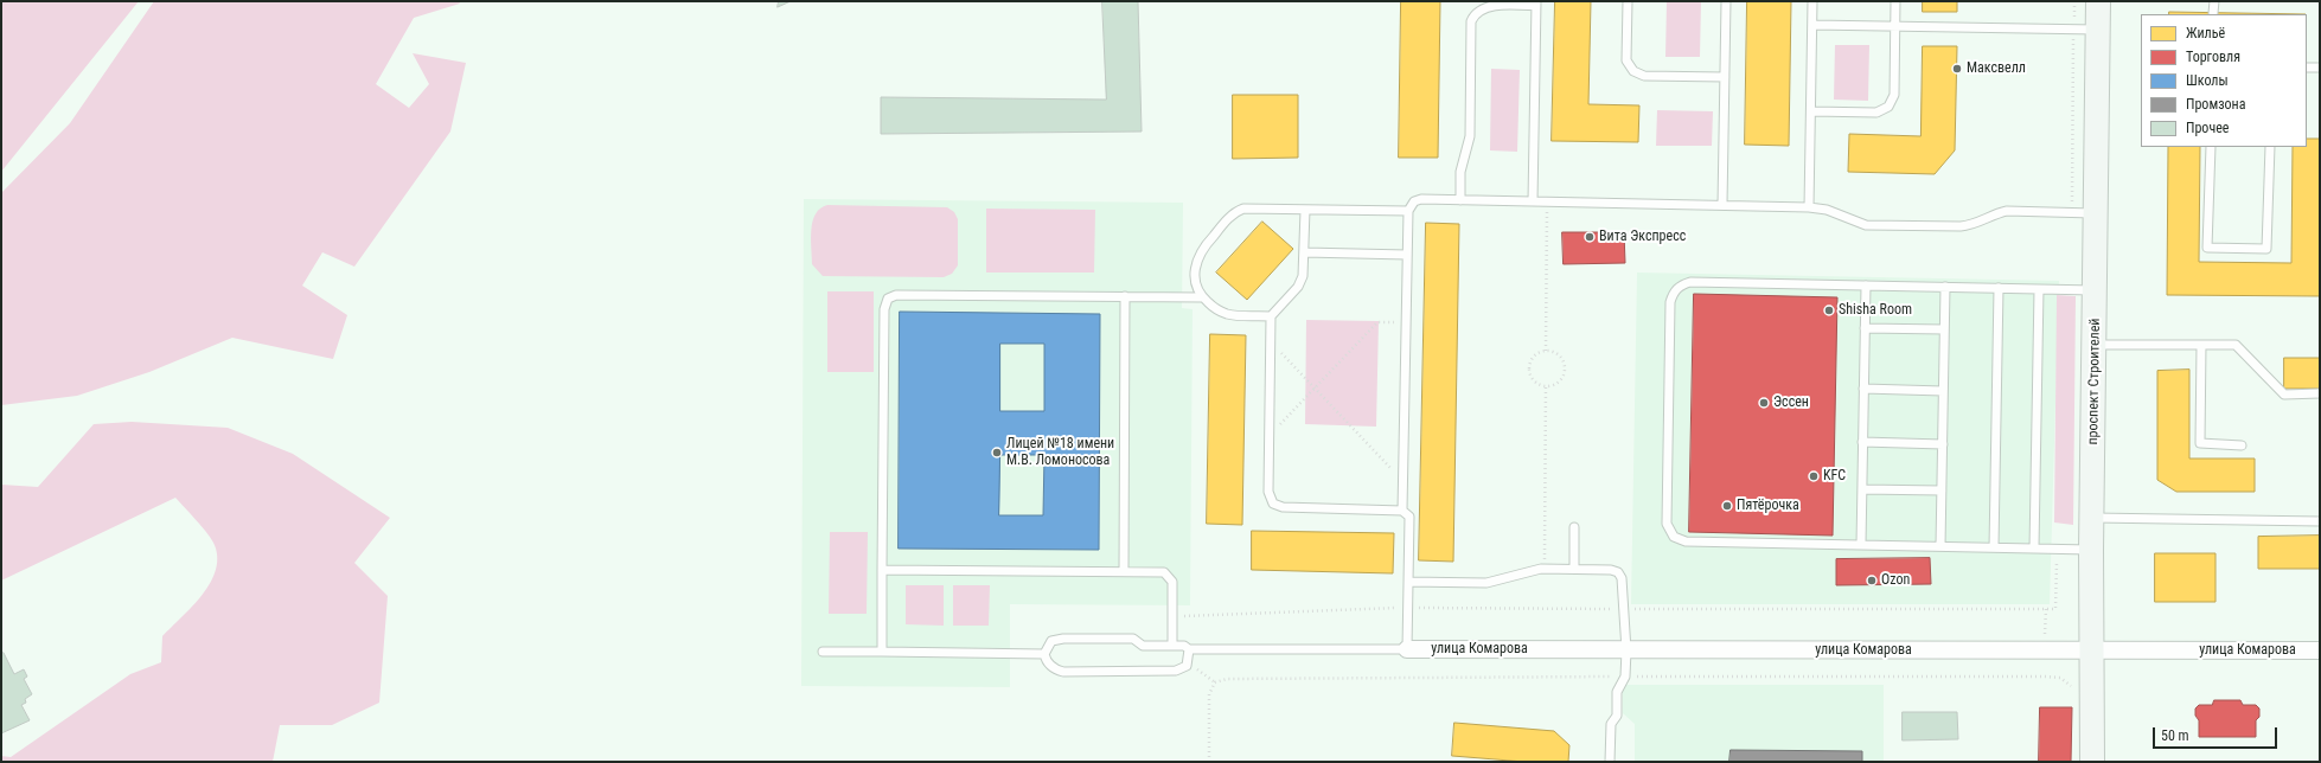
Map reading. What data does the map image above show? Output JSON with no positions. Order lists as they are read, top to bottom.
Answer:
{
  "streets": {
    "street": ["проспект Строителей", "улица Комарова"]
  },
  "crossings": [
    ["проспект Строителей", "улица Комарова"]
  ],
  "places": [
    "Максвелл",
    "Вита Экспресс",
    "Shisha Room",
    "Эссен",
    "Лицей №18 имени М.В. Ломоносова",
    "KFC",
    "Пятёрочка",
    "Ozon"
  ],
  "legend": [
    "Жильё",
    "Торговля",
    "Школы",
    "Промзона",
    "Прочее"
  ],
  "scale_bar": "50 m"
}
